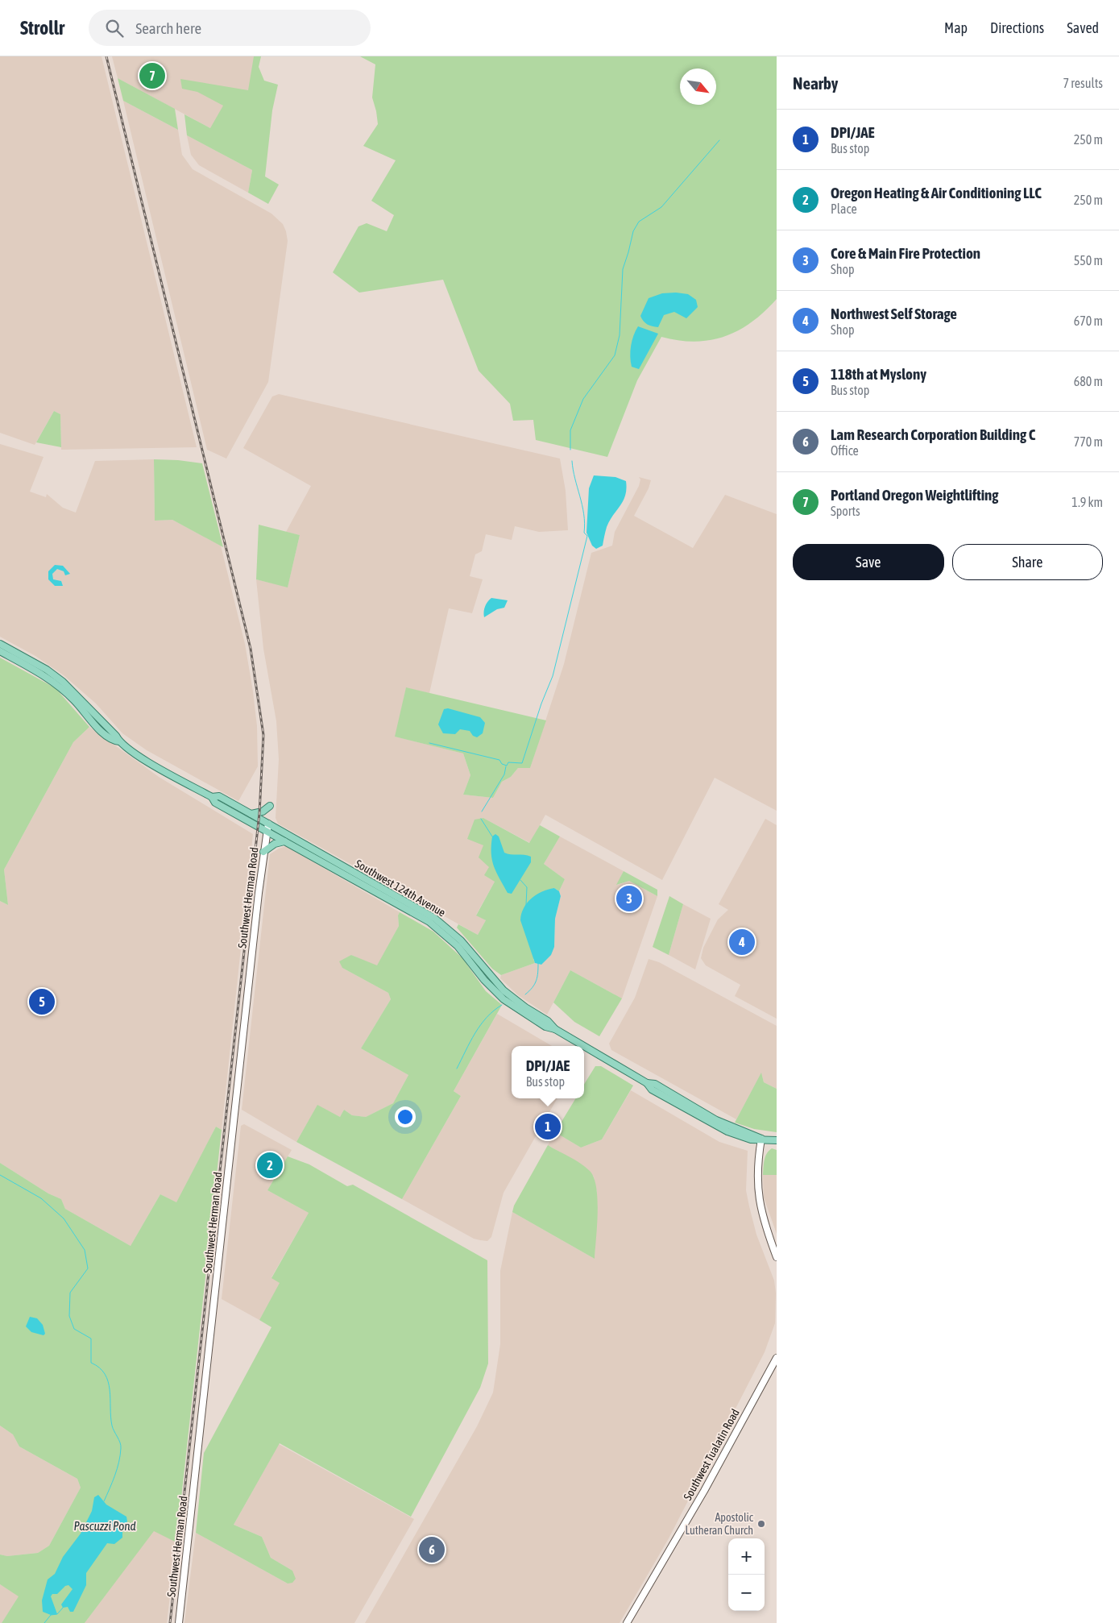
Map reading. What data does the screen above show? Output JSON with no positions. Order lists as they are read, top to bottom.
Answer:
{
  "streets": {
    "main road": ["Southwest 124th Avenue", "Southwest Herman Road", "Southwest Tualatin Road"]
  },
  "crossings": [
    ["Southwest 124th Avenue", "Southwest Herman Road"]
  ],
  "water": ["Pascuzzi Pond"],
  "places": ["Apostolic Lutheran Church"],
  "north": "bottom right",
  "page": {
    "header": "Strollr",
    "search": "Search here",
    "nav": ["Map", "Directions", "Saved"],
    "heading": ["Nearby", "7 results"],
    "pins": [
      "7",
      "3",
      "4",
      "5",
      "1",
      "2",
      "6"
    ],
    "list": [
      {
        "mark": "1",
        "name": "DPI/JAE",
        "note": "Bus stop",
        "value": "250 m"
      },
      {
        "mark": "2",
        "name": "Oregon Heating & Air Conditioning LLC",
        "note": "Place",
        "value": "250 m"
      },
      {
        "mark": "3",
        "name": "Core & Main Fire Protection",
        "note": "Shop",
        "value": "550 m"
      },
      {
        "mark": "4",
        "name": "Northwest Self Storage",
        "note": "Shop",
        "value": "670 m"
      },
      {
        "mark": "5",
        "name": "118th at Myslony",
        "note": "Bus stop",
        "value": "680 m"
      },
      {
        "mark": "6",
        "name": "Lam Research Corporation Building C",
        "note": "Office",
        "value": "770 m"
      },
      {
        "mark": "7",
        "name": "Portland Oregon Weightlifting",
        "note": "Sports",
        "value": "1.9 km"
      }
    ],
    "buttons": ["Save", "Share"],
    "popup": ["DPI/JAE", "Bus stop"],
    "map_buttons": ["+", "−"]
  }
}
